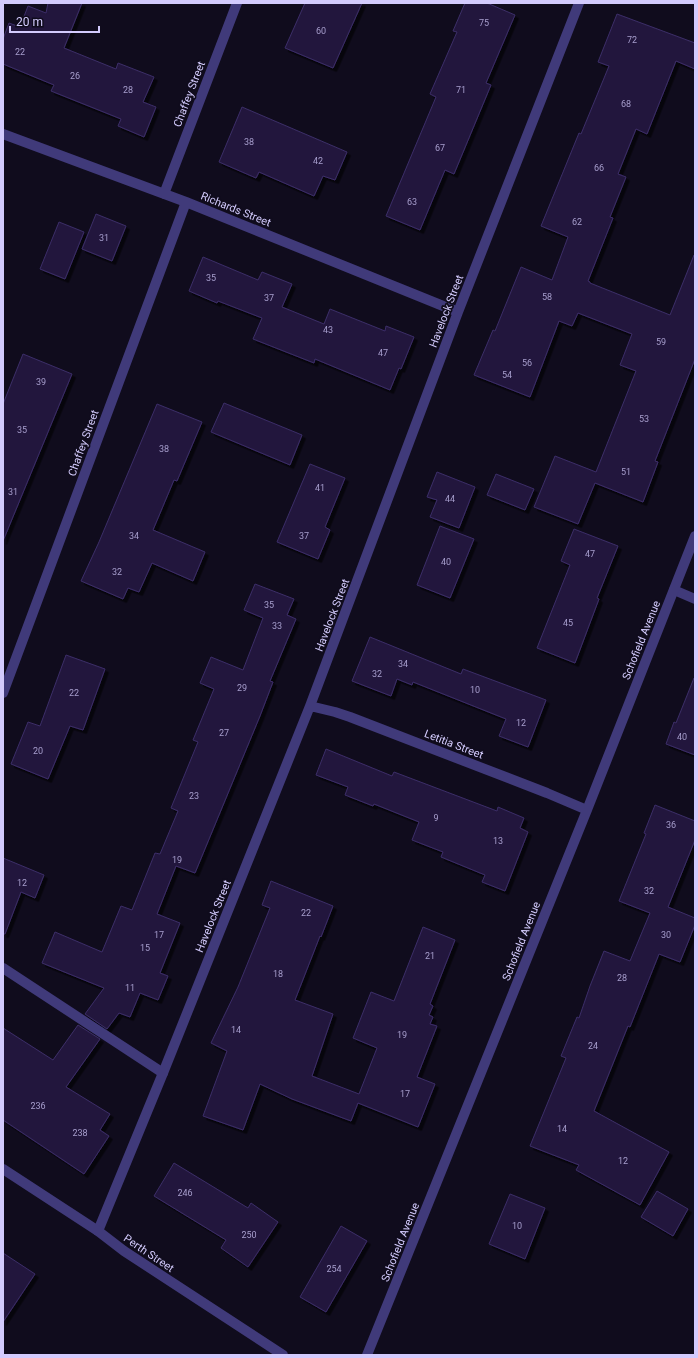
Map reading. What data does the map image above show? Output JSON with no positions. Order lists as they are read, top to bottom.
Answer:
{
  "streets": {
    "street": [
      "Chaffey Street",
      "Richards Street",
      "Havelock Street",
      "Schofield Avenue",
      "Letitia Street",
      "Perth Street"
    ]
  },
  "crossings": [
    ["Chaffey Street", "Richards Street"],
    ["Richards Street", "Havelock Street"],
    ["Havelock Street", "Letitia Street"],
    ["Havelock Street", "Perth Street"],
    ["Schofield Avenue", "Letitia Street"]
  ],
  "house_numbers": [
    "75",
    "60",
    "72",
    "22",
    "26",
    "28",
    "71",
    "68",
    "38",
    "67",
    "42",
    "66",
    "63",
    "62",
    "31",
    "35",
    "58",
    "37",
    "43",
    "59",
    "47",
    "56",
    "54",
    "39",
    "53",
    "35",
    "38",
    "51",
    "41",
    "31",
    "44",
    "34",
    "37",
    "47",
    "40",
    "32",
    "35",
    "45",
    "33",
    "34",
    "32",
    "29",
    "10",
    "22",
    "12",
    "27",
    "40",
    "20",
    "23",
    "9",
    "36",
    "13",
    "19",
    "12",
    "32",
    "22",
    "17",
    "30",
    "15",
    "21",
    "18",
    "28",
    "11",
    "14",
    "19",
    "24",
    "17",
    "236",
    "14",
    "238",
    "12",
    "246",
    "10",
    "250",
    "254"
  ],
  "scale_bar": "20 m"
}
